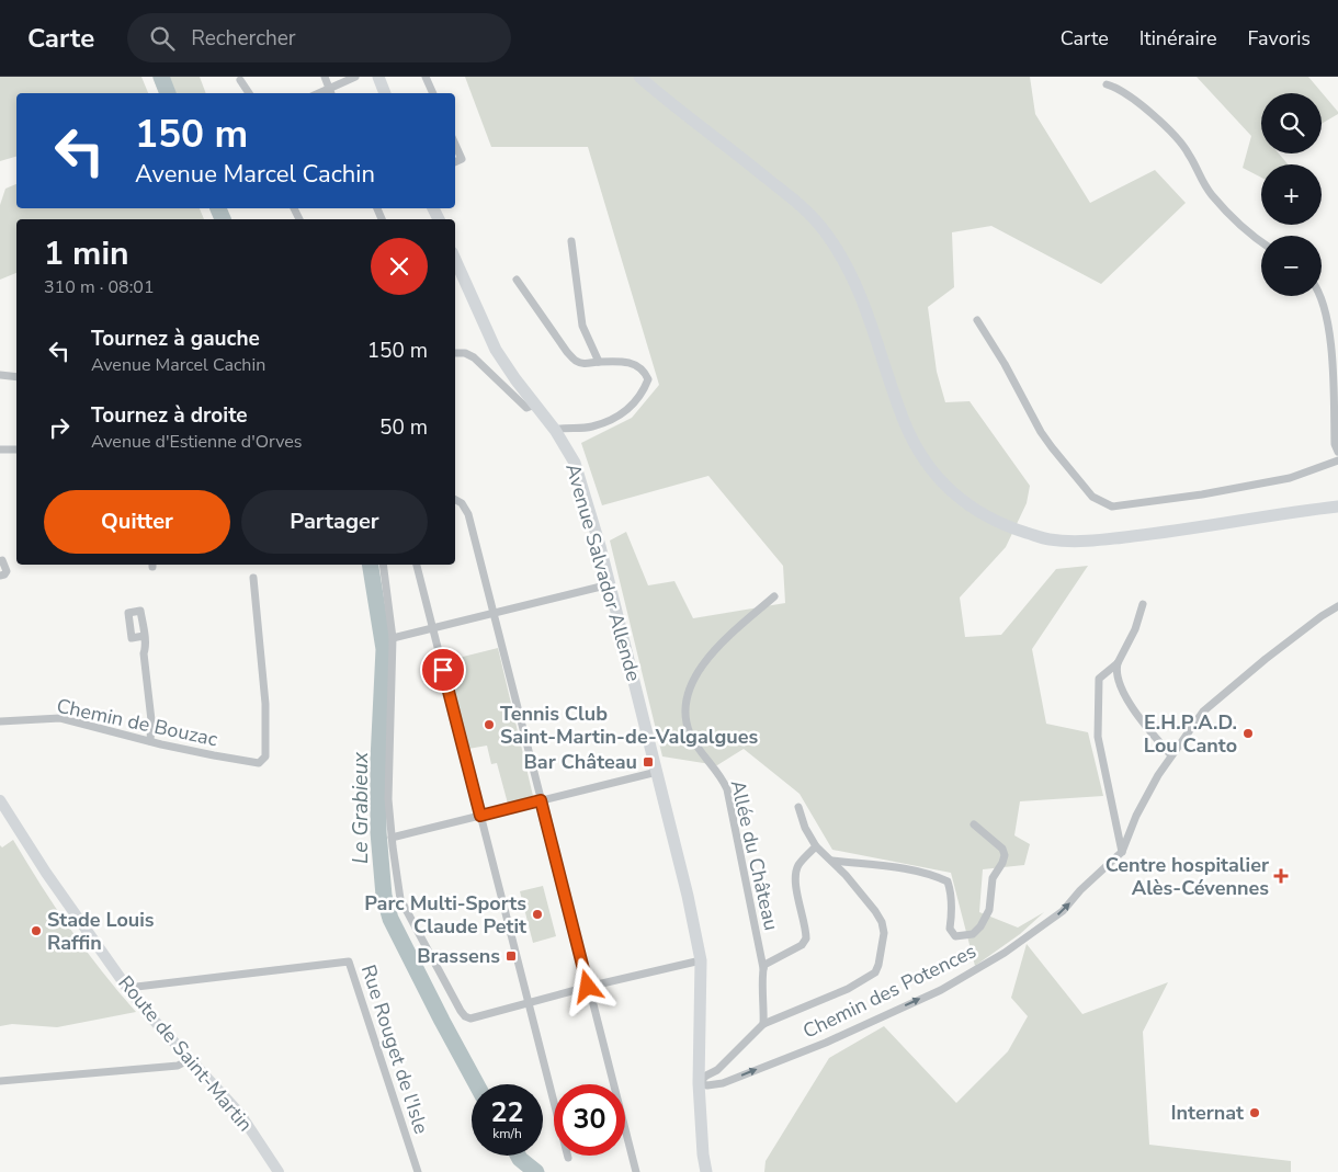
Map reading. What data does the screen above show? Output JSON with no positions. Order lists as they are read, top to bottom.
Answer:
{
  "streets": {
    "main road": ["Avenue Salvador Allende", "Route de Saint-Martin"],
    "street": [
      "Chemin de Bouzac",
      "Allée du Château",
      "Chemin des Potences",
      "Rue Rouget de l'Isle"
    ]
  },
  "crossings": [
    ["Avenue Salvador Allende", "Chemin des Potences"],
    ["Rue Rouget de l'Isle", "Route de Saint-Martin"]
  ],
  "one_way": ["Chemin des Potences"],
  "water": ["Le Grabieux"],
  "places": {
    "other": [
      "Tennis Club Saint-Martin-de-Valgalgues",
      "E.H.P.A.D. Lou Canto",
      "Parc Multi-Sports Claude Petit",
      "Stade Louis Raffin",
      "Internat"
    ],
    "transit": ["Bar Château", "Brassens"],
    "health": ["Centre hospitalier Alès-Cévennes"]
  },
  "page": {
    "header": "Carte",
    "search": "Rechercher",
    "nav": ["Carte", "Itinéraire", "Favoris"],
    "map_buttons": ["+", "−"],
    "turn": ["150 m", "Avenue Marcel Cachin"],
    "heading": ["1 min", "310 m · 08:01"],
    "list": [
      {
        "name": "Tournez à gauche",
        "note": "Avenue Marcel Cachin",
        "value": "150 m"
      },
      {
        "name": "Tournez à droite",
        "note": "Avenue d'Estienne d'Orves",
        "value": "50 m"
      }
    ],
    "buttons": ["Quitter", "Partager"],
    "speed": "22 km/h",
    "limit": "30"
  }
}
